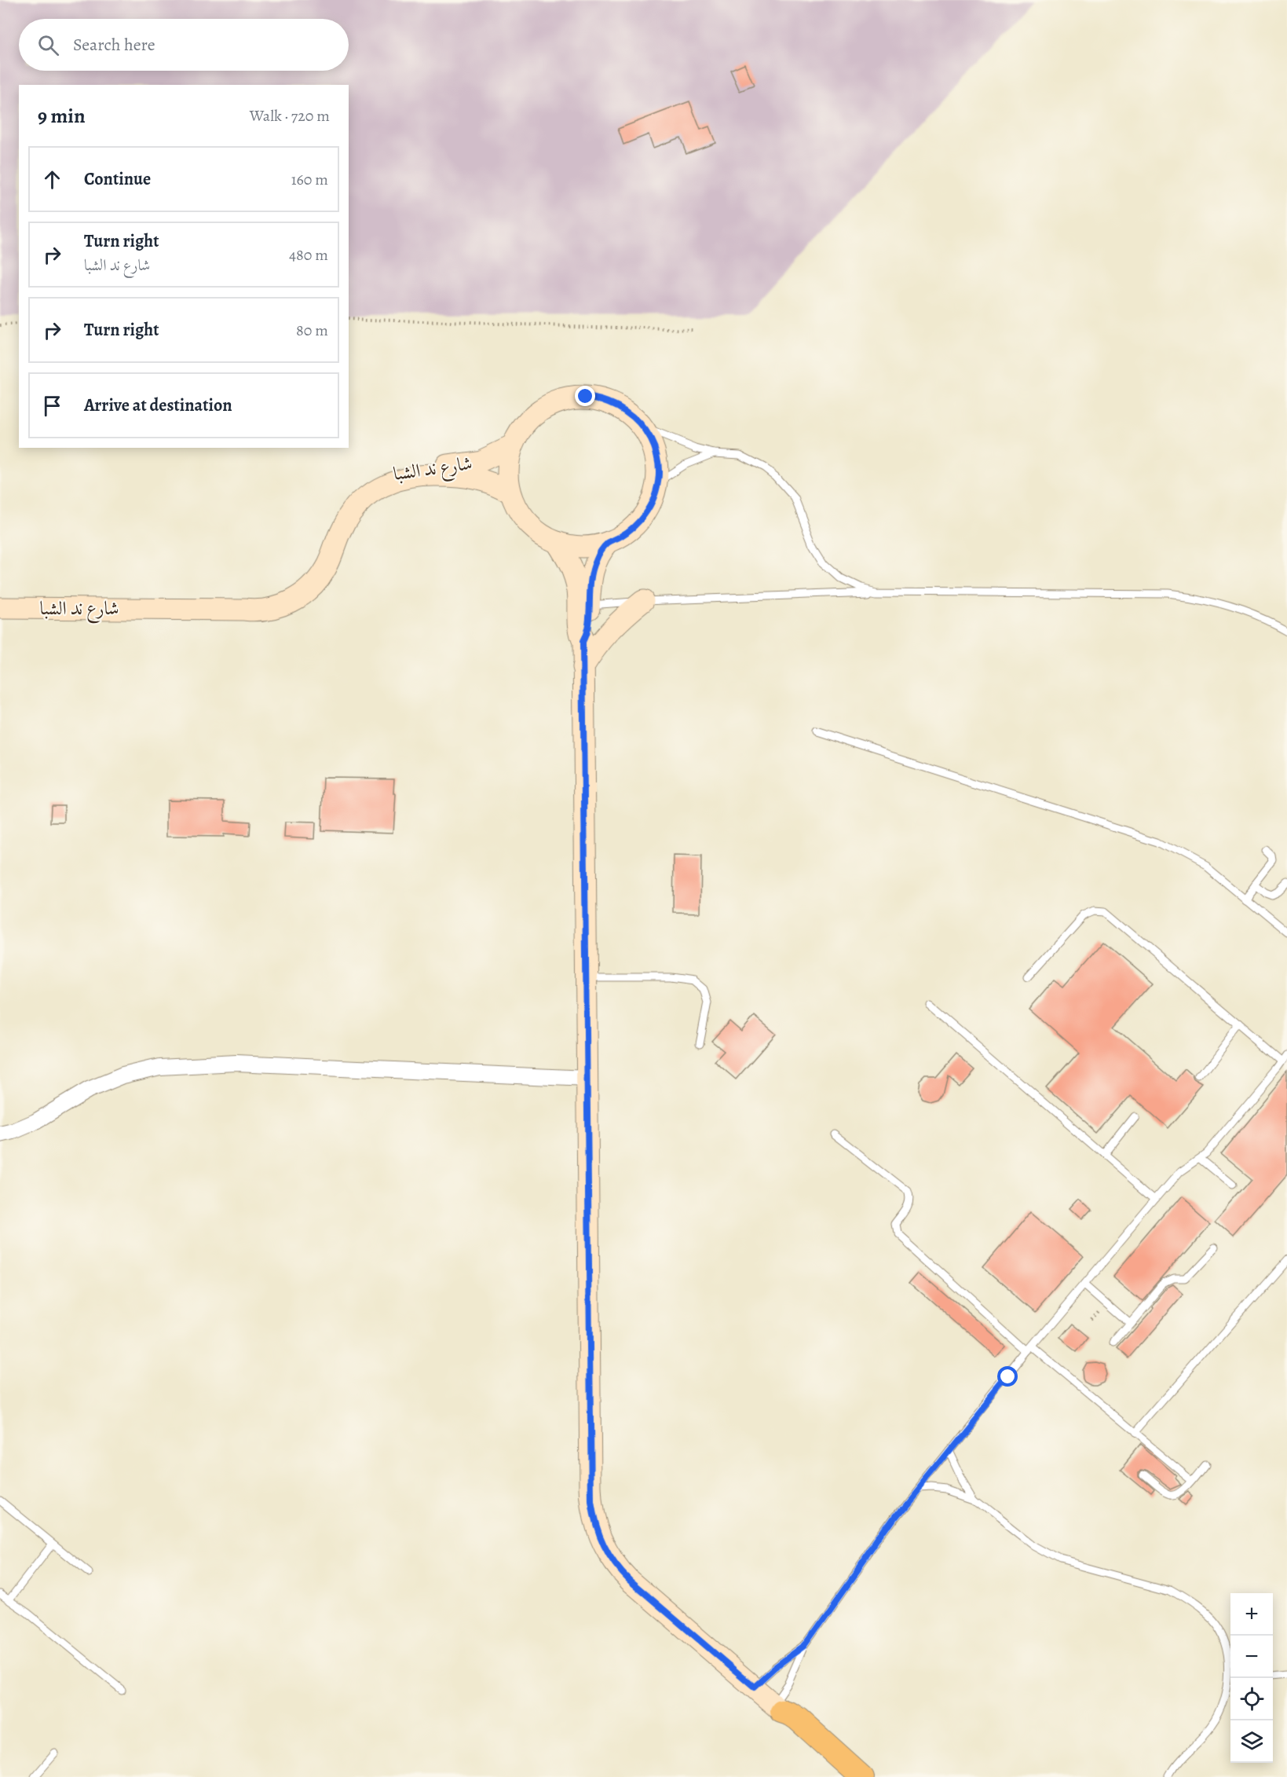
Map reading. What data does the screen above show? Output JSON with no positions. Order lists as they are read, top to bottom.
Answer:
{
  "streets": {
    "main road": ["شارع ند الشبا"]
  },
  "page": {
    "search": "Search here",
    "heading": ["9 min", "Walk · 720 m"],
    "list": [
      ["Continue", "160 m"],
      ["Turn right", "شارع ند الشبا", "480 m"],
      ["Turn right", "80 m"],
      "Arrive at destination"
    ],
    "map_buttons": ["+", "−"]
  }
}
